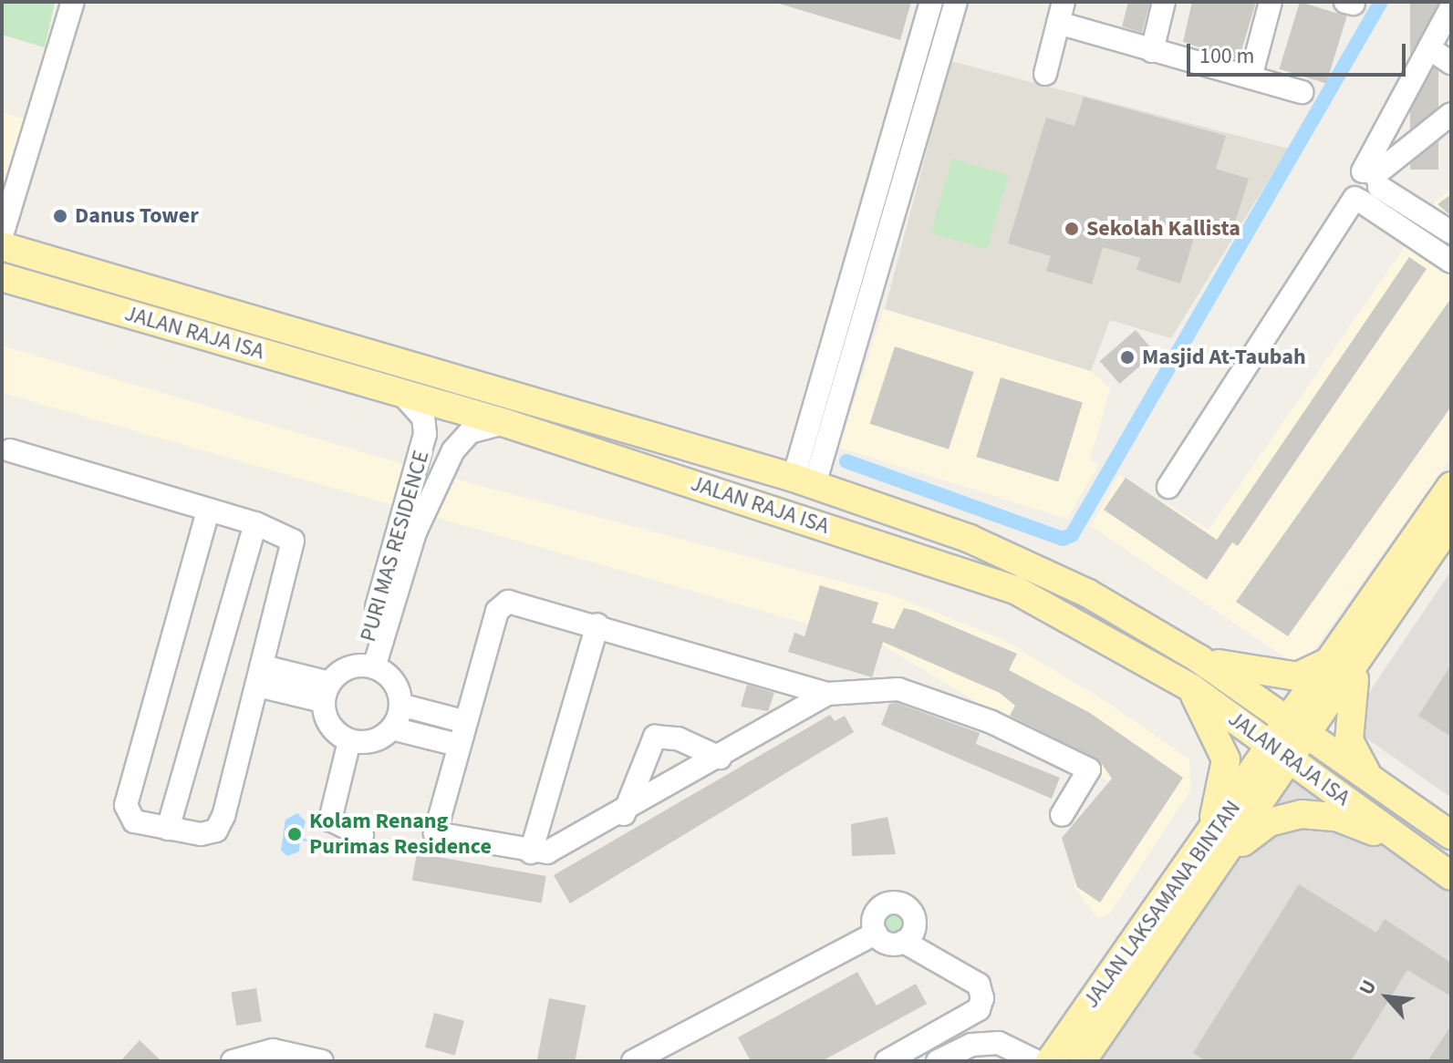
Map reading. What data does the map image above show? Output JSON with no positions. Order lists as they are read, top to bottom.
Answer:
{
  "streets": {
    "main road": ["JALAN RAJA ISA", "JALAN LAKSAMANA BINTAN"],
    "street": ["PURI MAS RESIDENCE"]
  },
  "crossings": [
    ["JALAN RAJA ISA", "PURI MAS RESIDENCE"],
    ["JALAN RAJA ISA", "JALAN LAKSAMANA BINTAN"]
  ],
  "places": [
    "Danus Tower",
    "Sekolah Kallista",
    "Masjid At-Taubah",
    "Kolam Renang Purimas Residence"
  ],
  "scale_bar": "100 m",
  "north": "top left"
}
